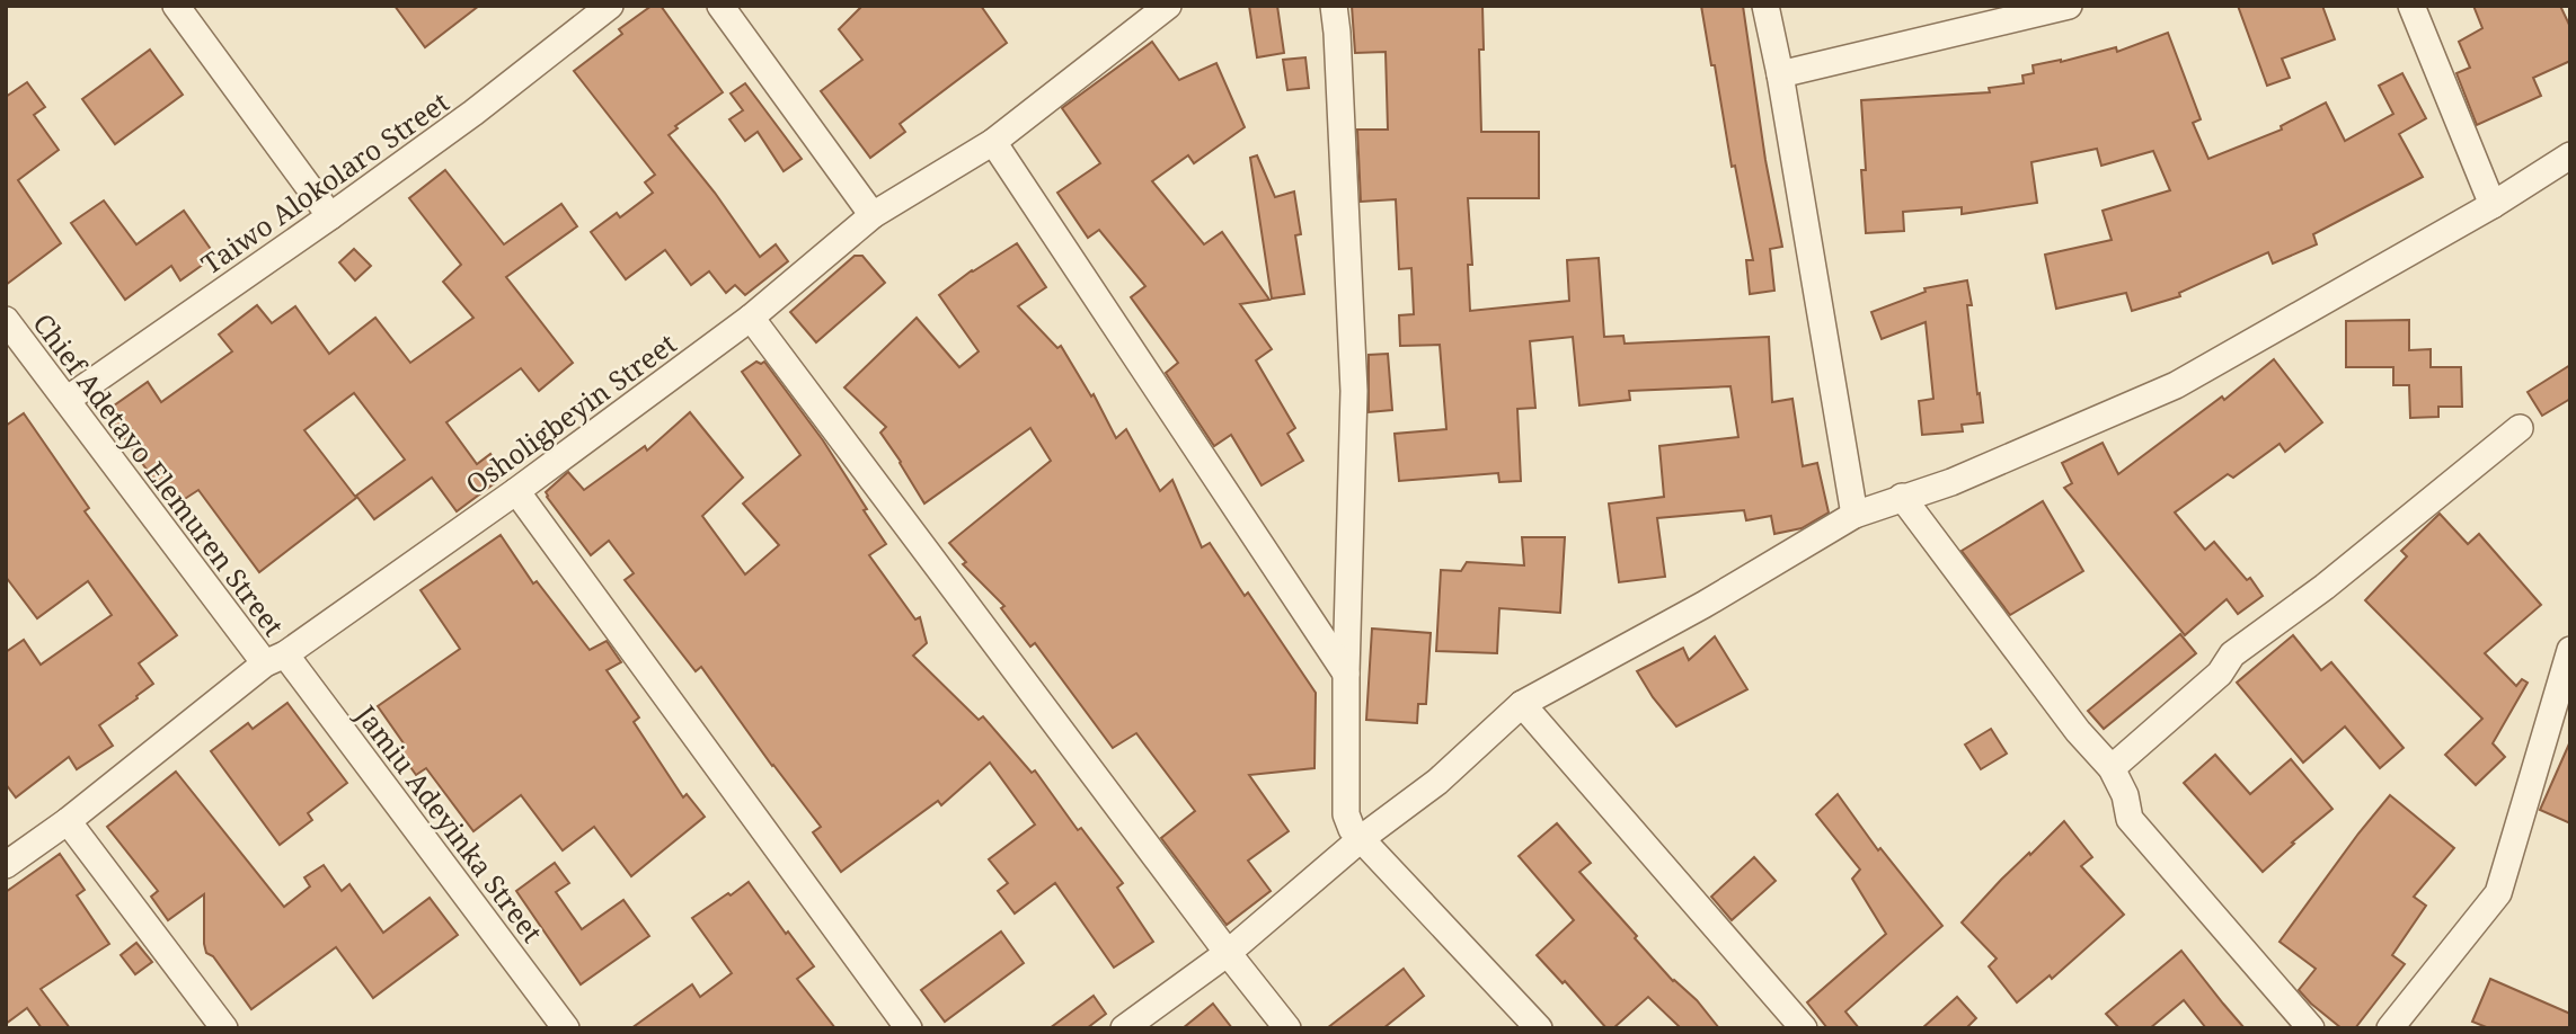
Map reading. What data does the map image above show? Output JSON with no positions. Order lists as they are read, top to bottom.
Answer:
{
  "streets": {
    "street": [
      "Taiwo Alokolaro Street",
      "Osholigbeyin Street",
      "Chief Adetayo Elemuren Street",
      "Jamiu Adeyinka Street"
    ]
  },
  "crossings": [
    ["Taiwo Alokolaro Street", "Chief Adetayo Elemuren Street"],
    ["Osholigbeyin Street", "Chief Adetayo Elemuren Street"],
    ["Osholigbeyin Street", "Jamiu Adeyinka Street"],
    ["Chief Adetayo Elemuren Street", "Jamiu Adeyinka Street"]
  ]
}
